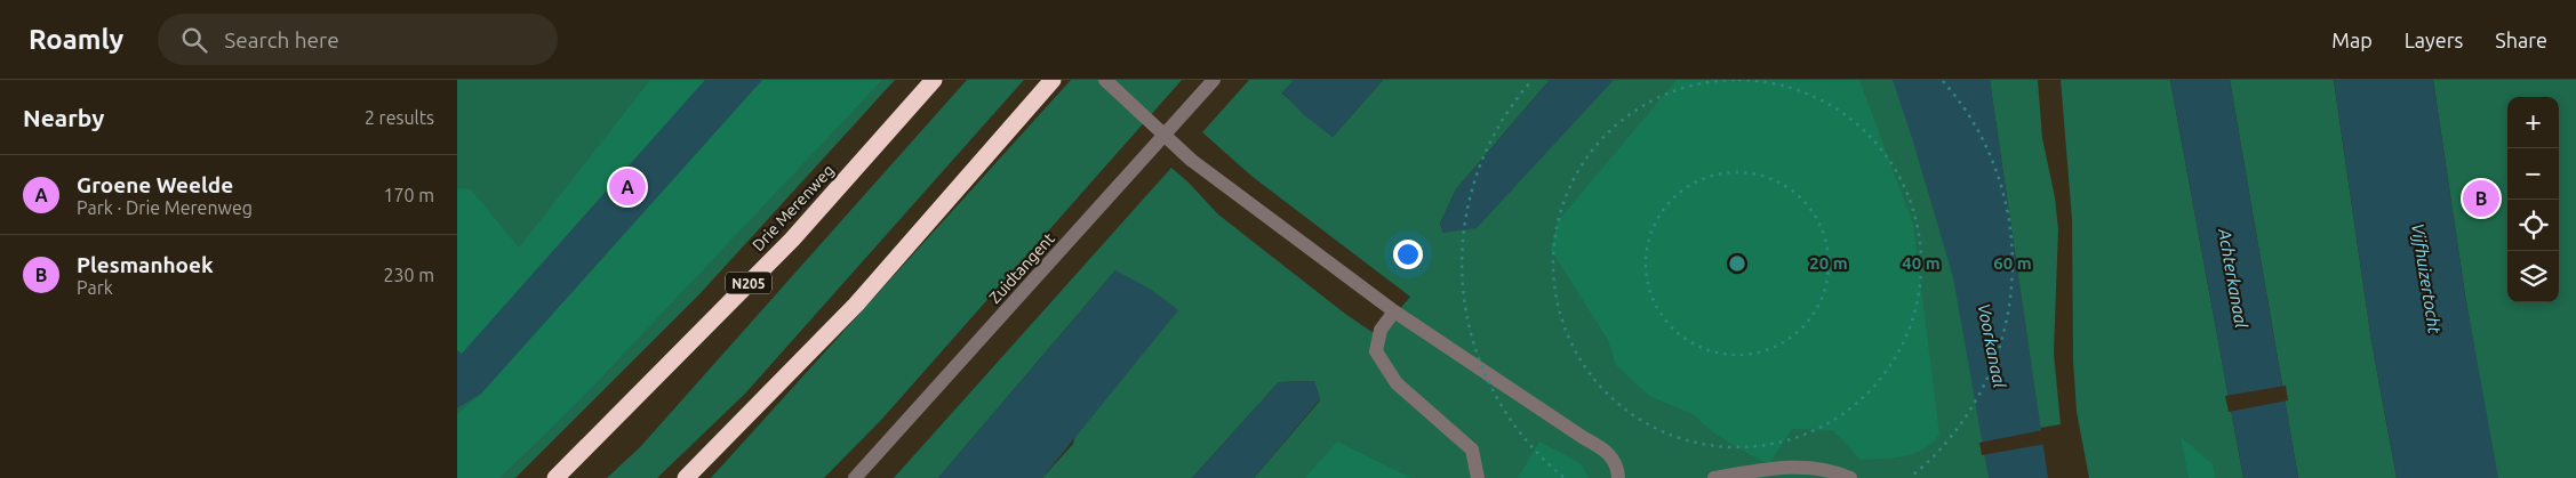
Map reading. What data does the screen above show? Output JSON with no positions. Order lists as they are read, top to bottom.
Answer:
{
  "streets": {
    "highway": ["Drie Merenweg", "N205"],
    "street": ["Zuidtangent"]
  },
  "water": ["Achterkanaal", "Vijfhuizertocht", "Voorkanaal"],
  "page": {
    "header": "Roamly",
    "search": "Search here",
    "nav": ["Map", "Layers", "Share"],
    "heading": ["Nearby", "2 results"],
    "map_buttons": ["+", "−"],
    "list": [
      {
        "mark": "A",
        "name": "Groene Weelde",
        "note": "Park · Drie Merenweg",
        "value": "170 m"
      },
      {
        "mark": "B",
        "name": "Plesmanhoek",
        "note": "Park",
        "value": "230 m"
      }
    ],
    "pins": ["A", "B"]
  },
  "rings": ["20 m", "40 m", "60 m"]
}
